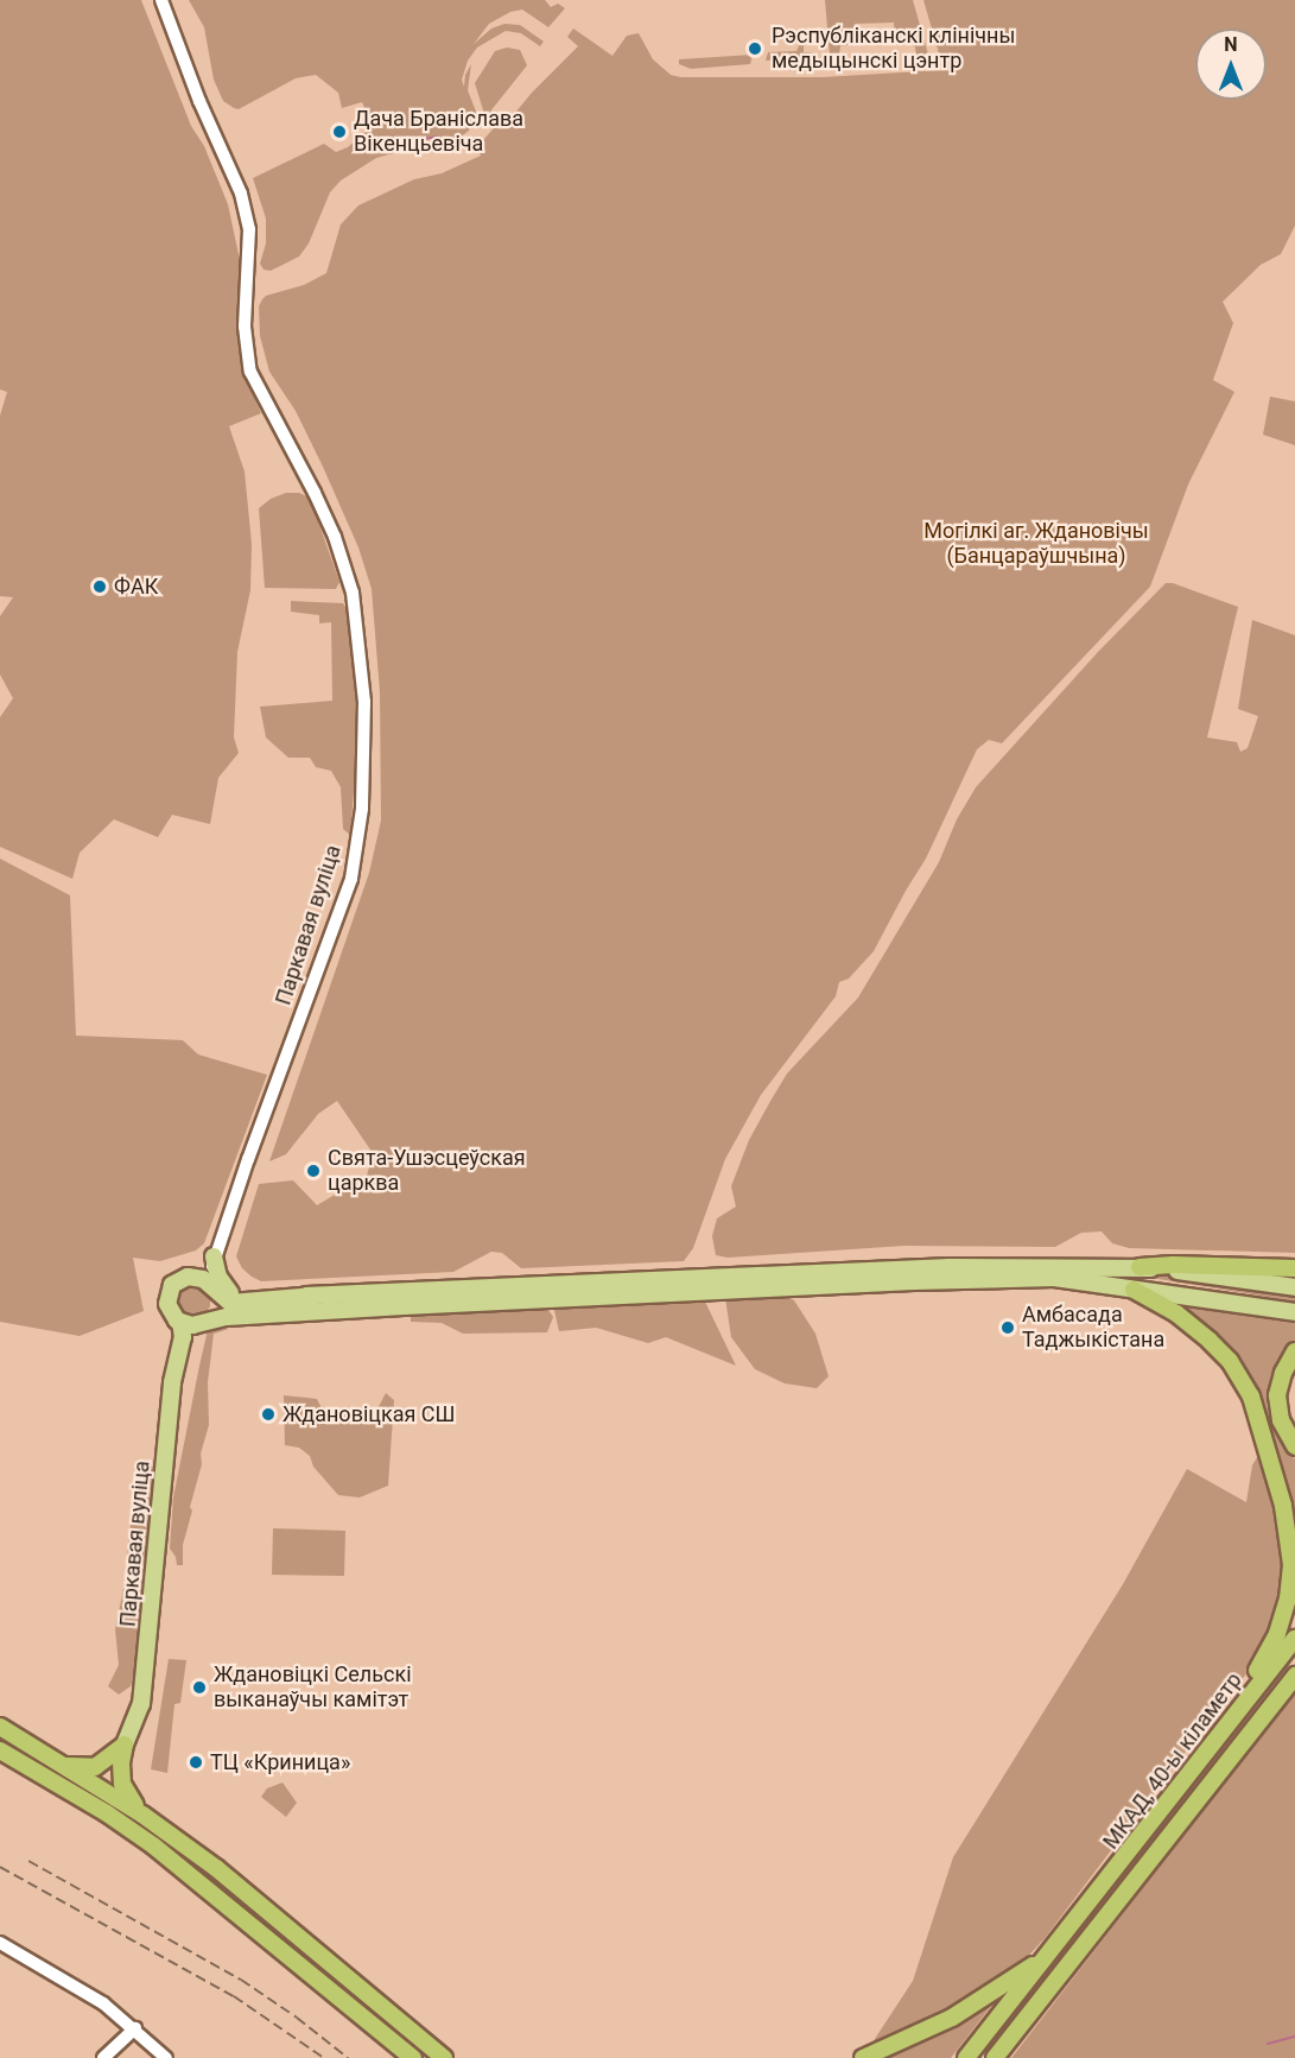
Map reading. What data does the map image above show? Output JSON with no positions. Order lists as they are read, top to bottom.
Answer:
{
  "streets": {
    "highway": ["МКАД, 40-ы кіламетр"],
    "main road": ["Паркавая вуліца"]
  },
  "parks": ["Могілкі аг. Ждановічы (Банцараўшчына)"],
  "places": [
    "Рэспубліканскі клінічны медыцынскі цэнтр",
    "Дача Браніслава Вікенцьевіча",
    "ФАК",
    "Свята-Ушэсцеўская царква",
    "Амбасада Таджыкістана",
    "Ждановіцкая СШ",
    "Ждановіцкі Сельскі выканаўчы камітэт",
    "ТЦ «Криница»"
  ],
  "north": "top"
}
